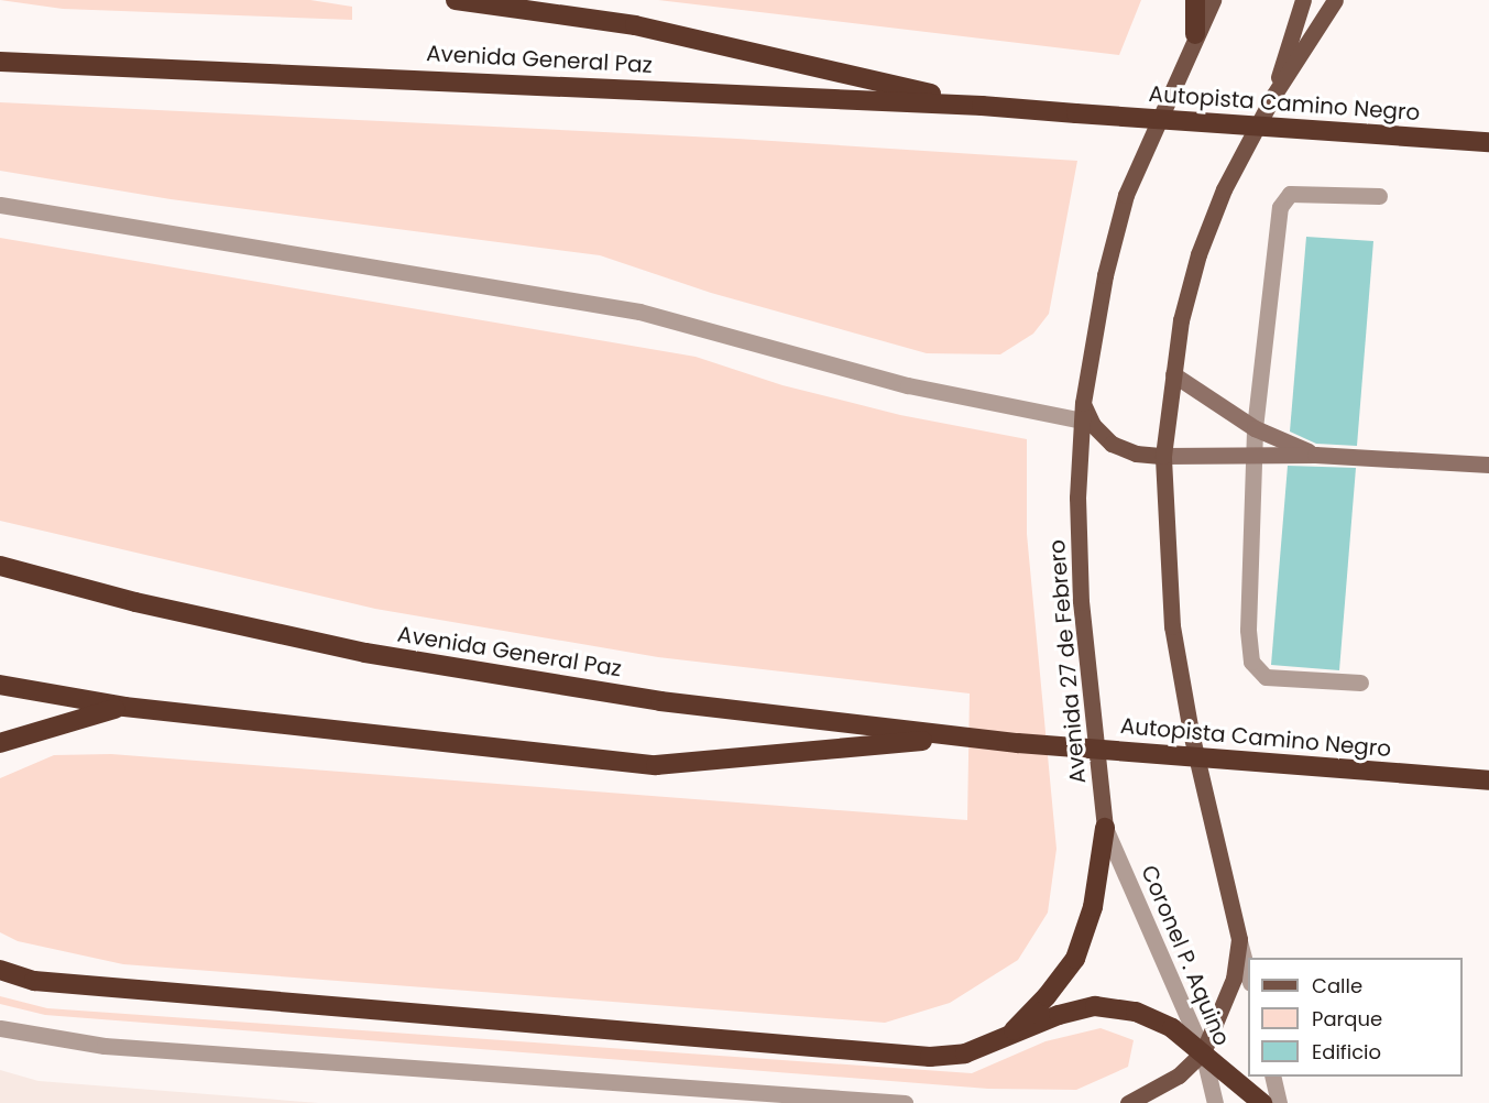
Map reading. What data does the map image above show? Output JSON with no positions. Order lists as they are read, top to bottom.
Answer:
{
  "streets": {
    "highway": ["Avenida General Paz", "Autopista Camino Negro"],
    "main road": ["Avenida 27 de Febrero"],
    "street": ["Coronel P. Aquino"]
  },
  "crossings": [
    ["Avenida General Paz", "Autopista Camino Negro"],
    ["Avenida 27 de Febrero", "Coronel P. Aquino"]
  ],
  "legend": ["Calle", "Parque", "Edificio"]
}
